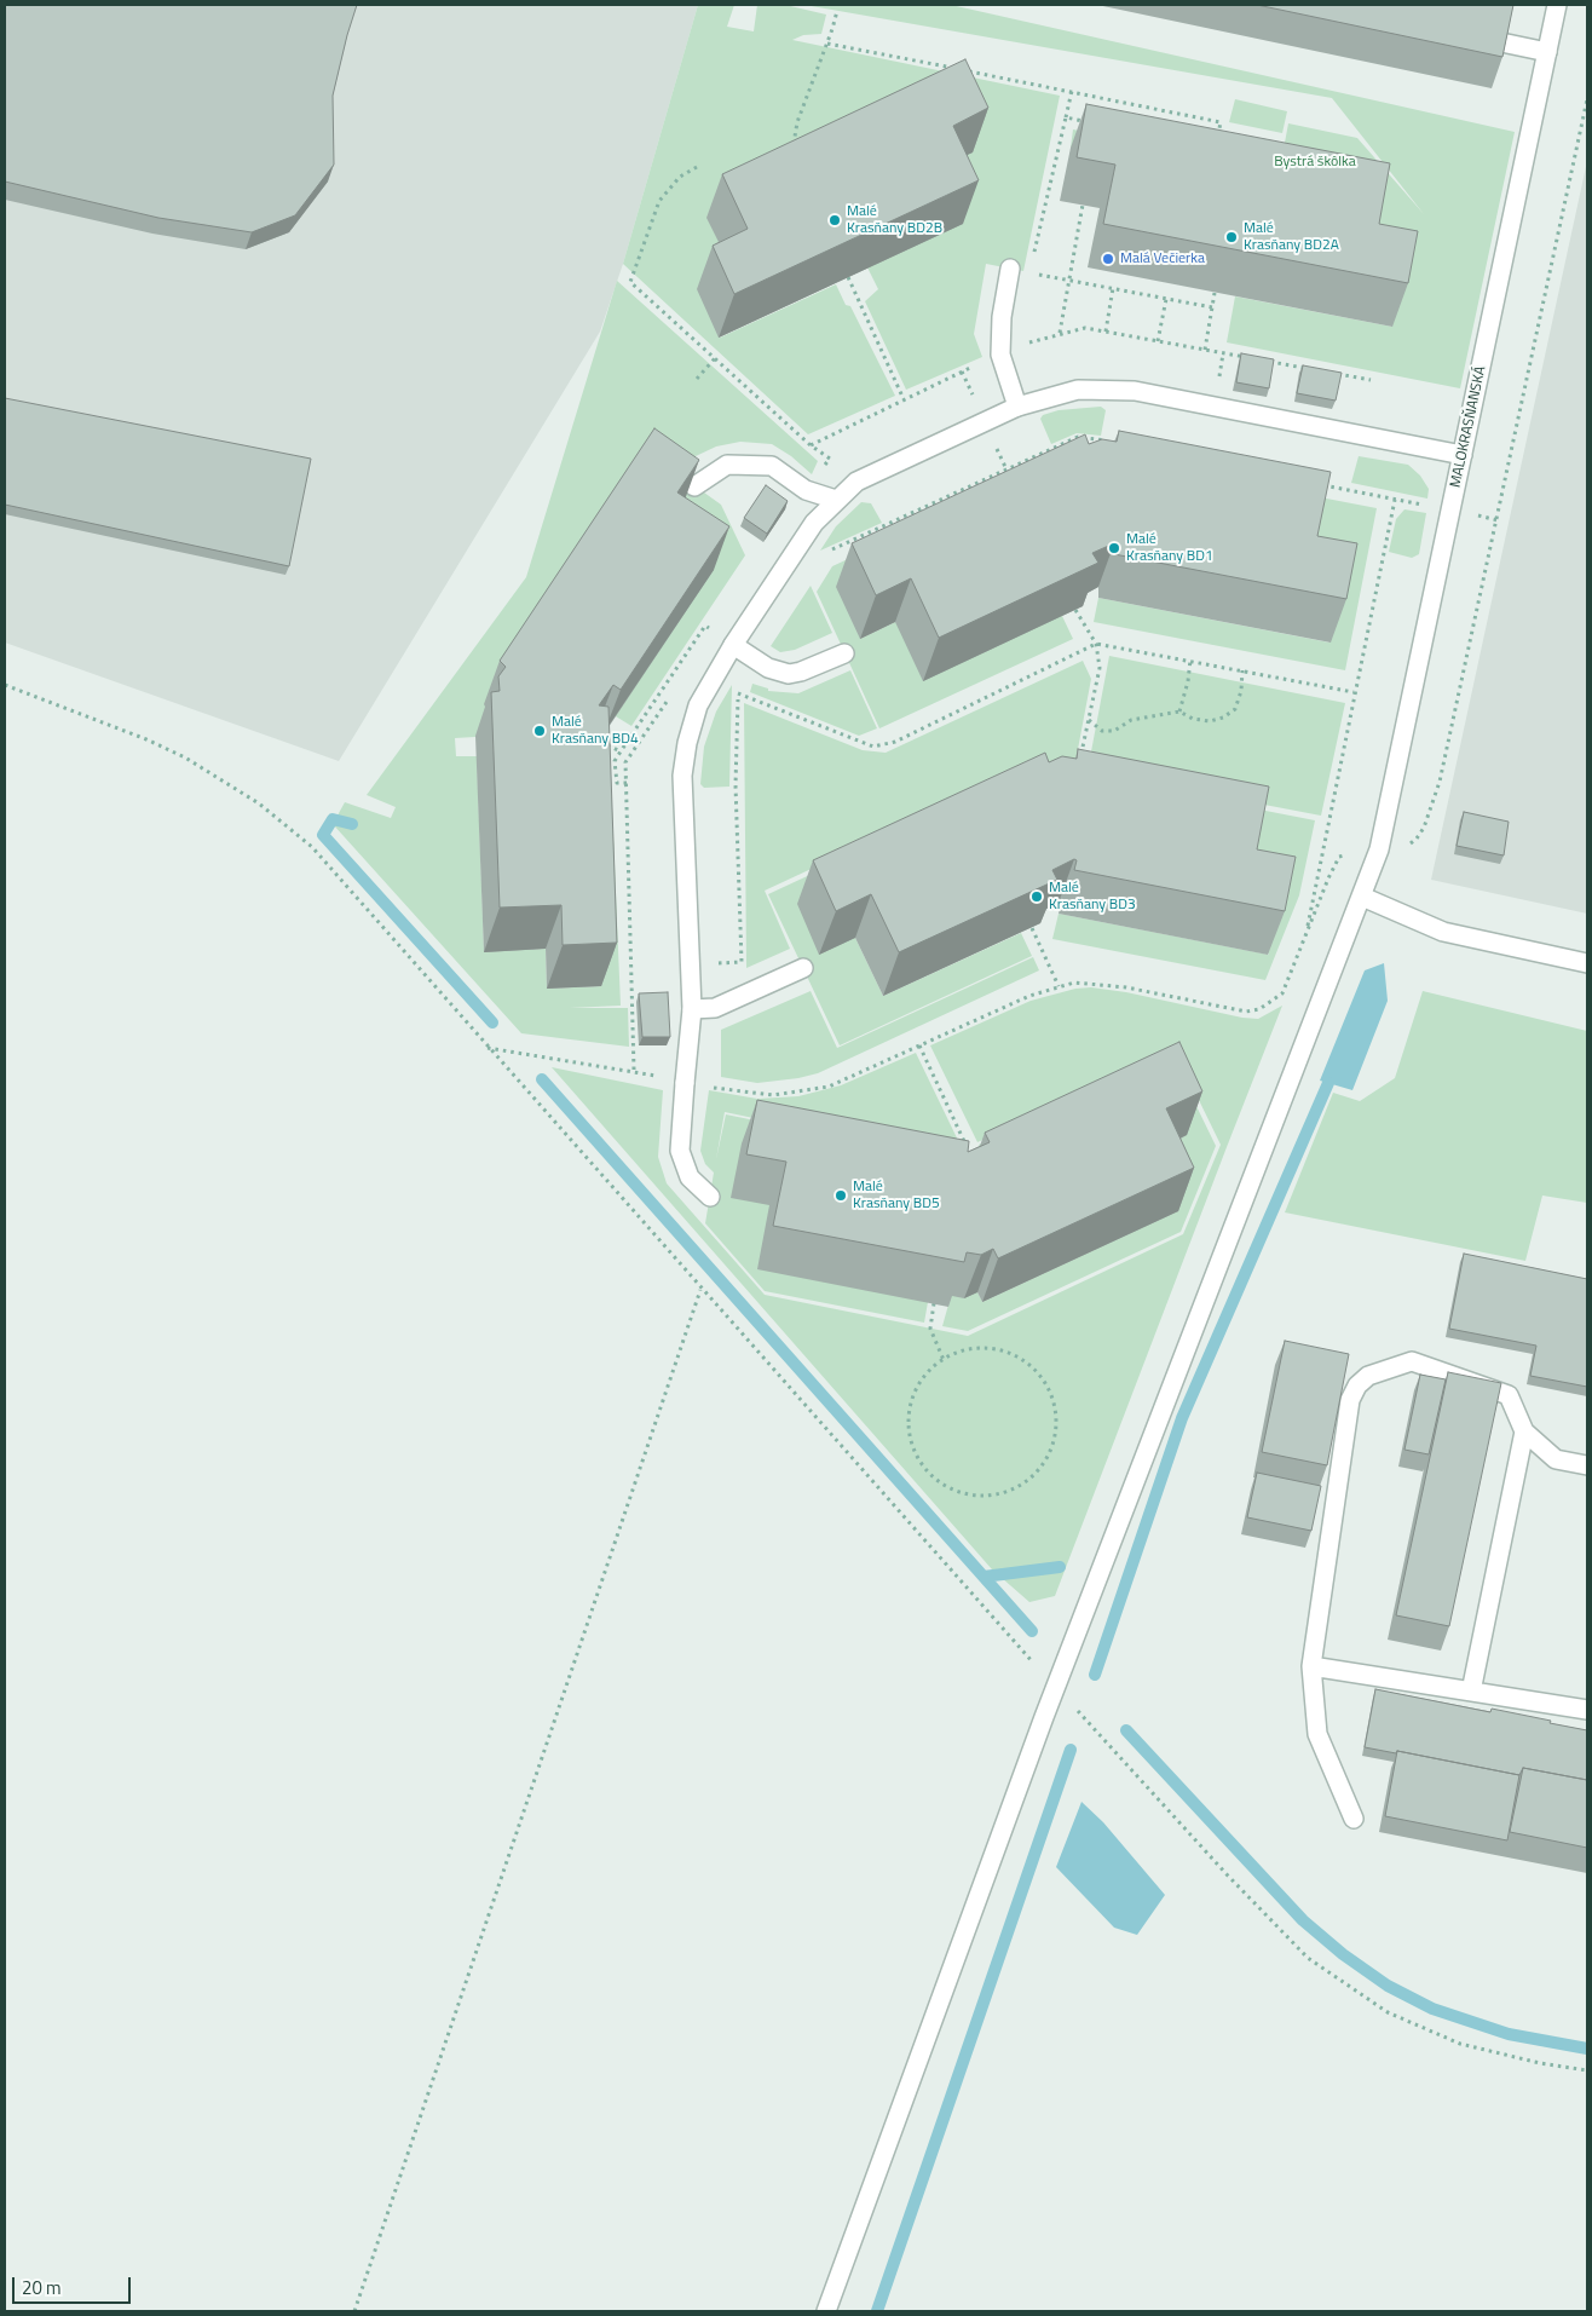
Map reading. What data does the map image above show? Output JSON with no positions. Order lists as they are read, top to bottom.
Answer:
{
  "streets": {
    "street": ["MALOKRASŇANSKÁ"]
  },
  "parks": ["Bystrá škôlka"],
  "places": [
    "Malé Krasňany BD2B",
    "Malé Krasňany BD2A",
    "Malá Večierka",
    "Malé Krasňany BD1",
    "Malé Krasňany BD4",
    "Malé Krasňany BD3",
    "Malé Krasňany BD5"
  ],
  "scale_bar": "20 m"
}
